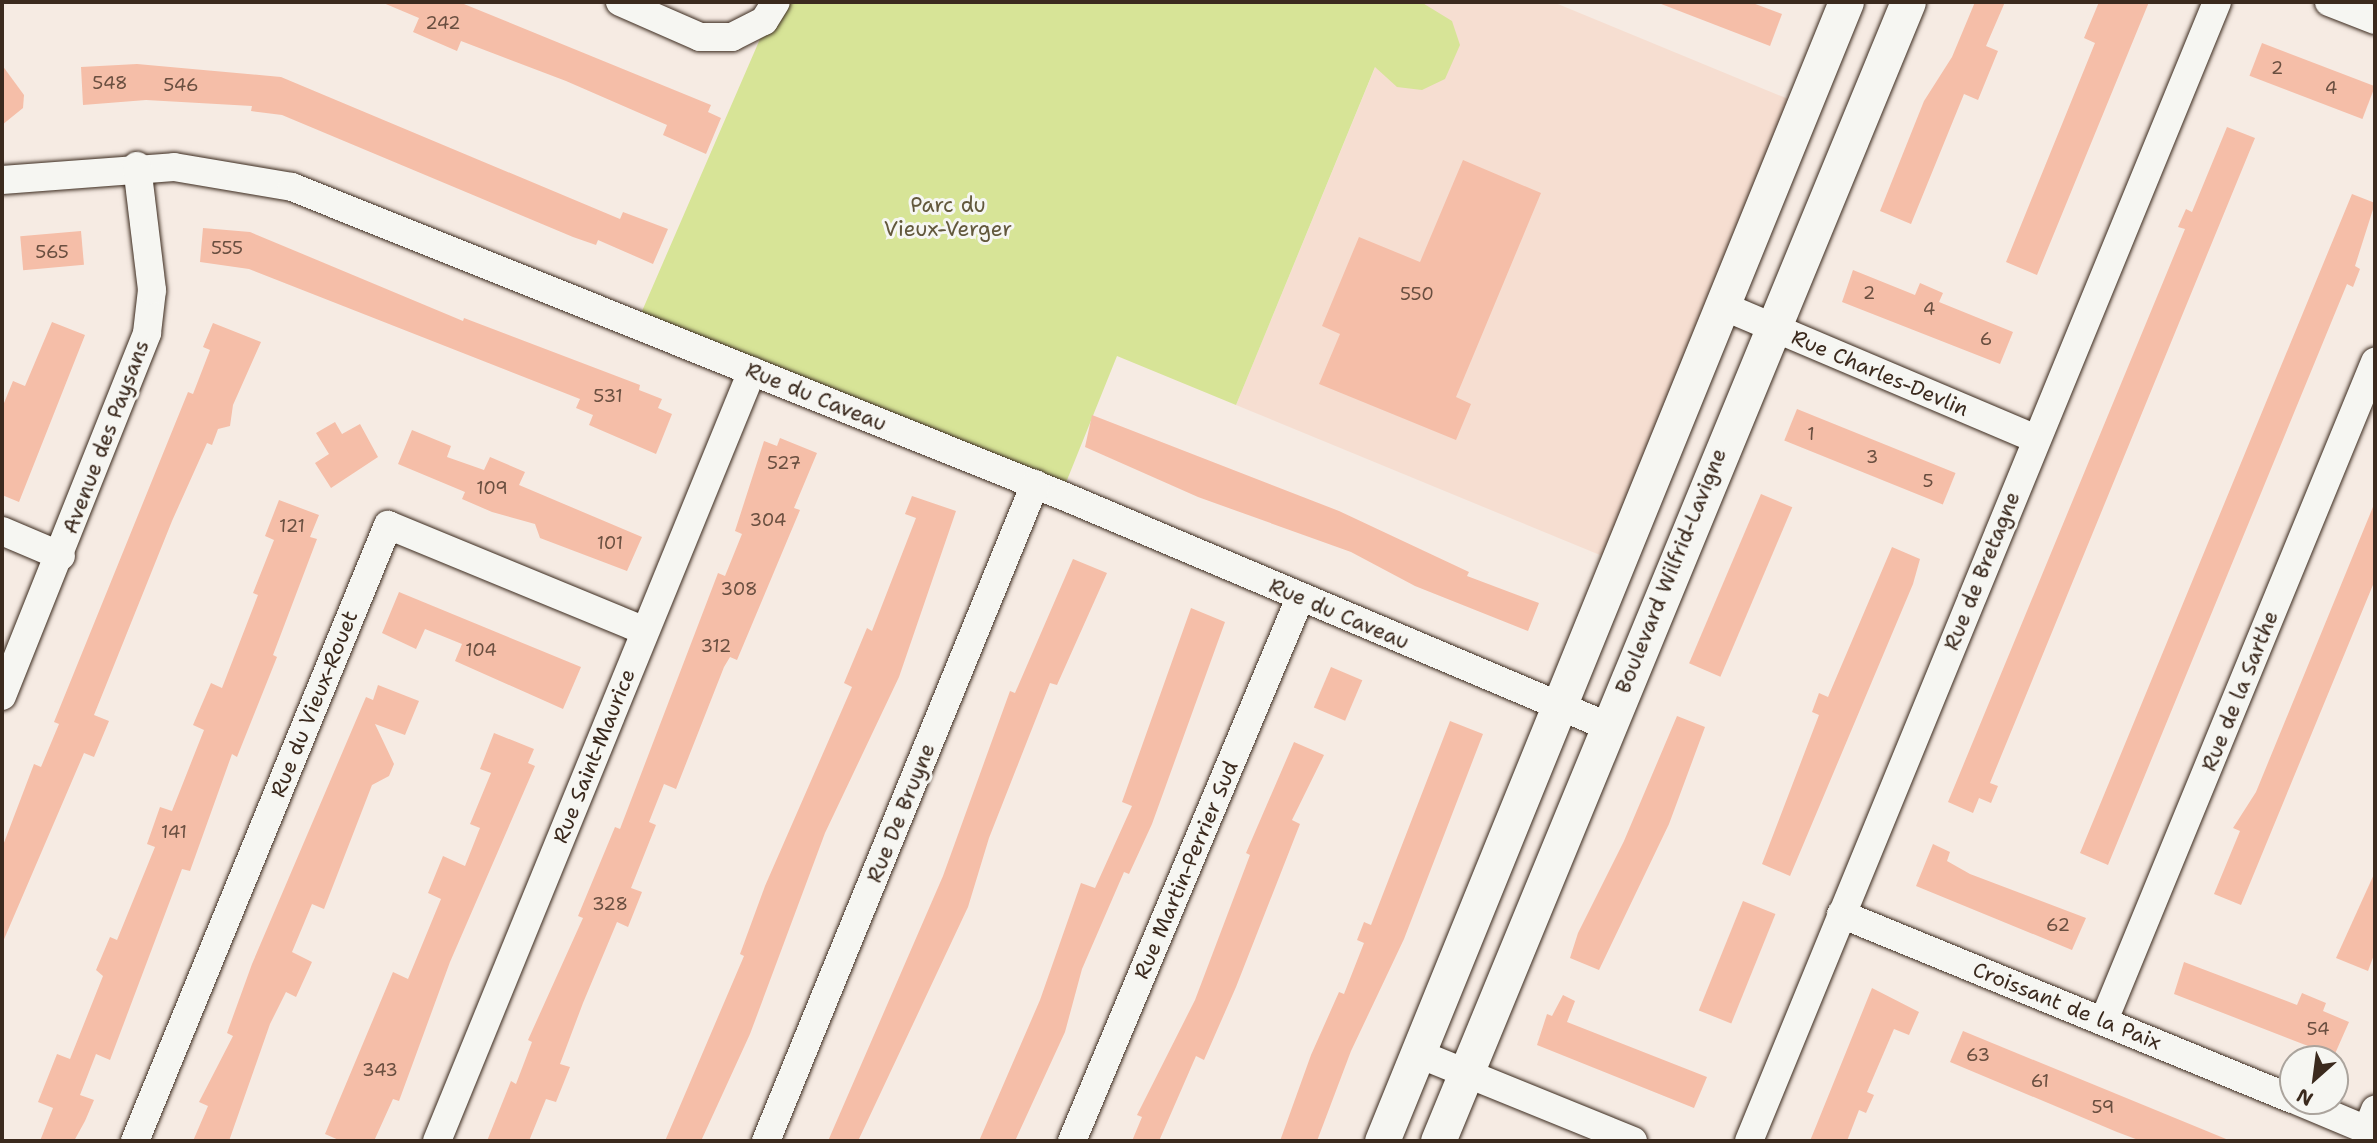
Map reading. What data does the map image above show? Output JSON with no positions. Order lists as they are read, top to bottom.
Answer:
{
  "streets": {
    "main road": ["Boulevard Wilfrid-Lavigne"],
    "street": [
      "Rue Charles-Devlin",
      "Rue du Caveau",
      "Avenue des Paysans",
      "Rue de Bretagne",
      "Rue de la Sarthe",
      "Rue du Vieux-Rouet",
      "Rue Saint-Maurice",
      "Rue De Bruyne",
      "Rue Martin-Perrier Sud",
      "Croissant de la Paix"
    ]
  },
  "crossings": [
    ["Rue Charles-Devlin", "Boulevard Wilfrid-Lavigne"],
    ["Rue Charles-Devlin", "Rue de Bretagne"],
    ["Rue du Caveau", "Avenue des Paysans"],
    ["Rue du Caveau", "Boulevard Wilfrid-Lavigne"],
    ["Rue du Caveau", "Rue Saint-Maurice"],
    ["Rue du Caveau", "Rue De Bruyne"],
    ["Rue du Caveau", "Rue Martin-Perrier Sud"],
    ["Rue de Bretagne", "Croissant de la Paix"],
    ["Rue de la Sarthe", "Croissant de la Paix"],
    ["Rue du Vieux-Rouet", "Rue Saint-Maurice"]
  ],
  "parks": ["Parc du Vieux-Verger"],
  "house_numbers": [
    "242",
    "2",
    "548",
    "546",
    "4",
    "555",
    "565",
    "2",
    "550",
    "4",
    "6",
    "531",
    "1",
    "3",
    "527",
    "5",
    "109",
    "304",
    "121",
    "101",
    "308",
    "312",
    "104",
    "141",
    "328",
    "62",
    "54",
    "63",
    "343",
    "61",
    "59"
  ],
  "north": "bottom left"
}
